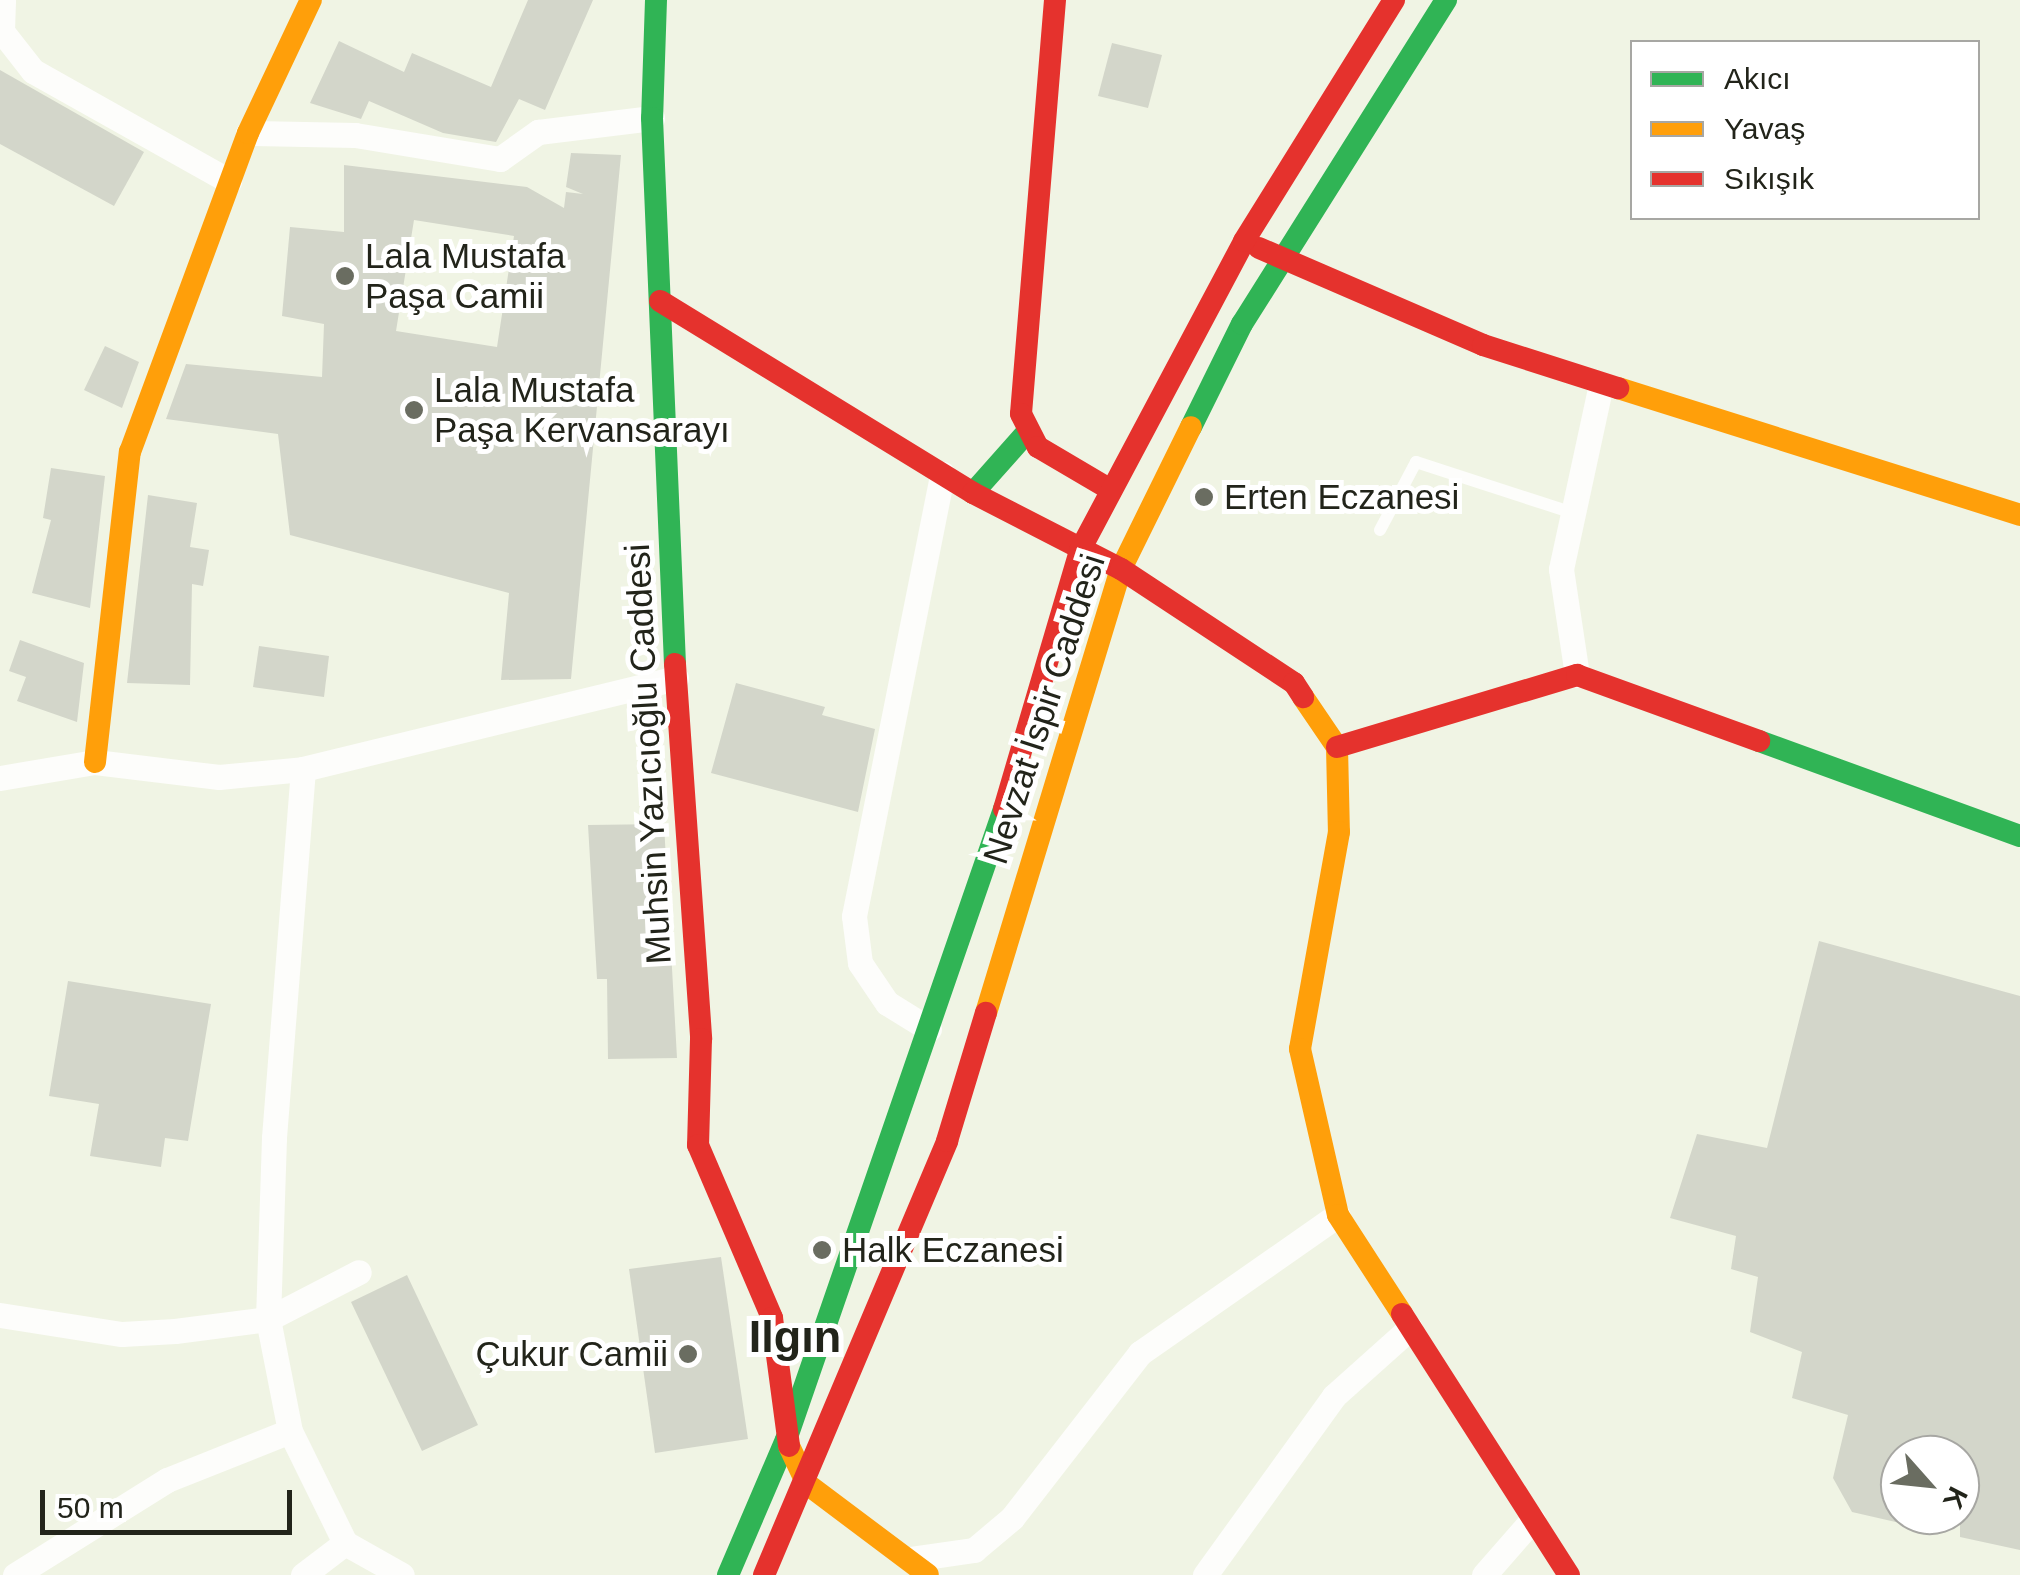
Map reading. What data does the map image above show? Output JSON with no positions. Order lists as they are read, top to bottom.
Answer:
{
  "streets": {
    "street": ["Nevzat İspir Caddesi", "Muhsin Yazıcıoğlu Caddesi"]
  },
  "crossings": [
    ["Nevzat İspir Caddesi", "Muhsin Yazıcıoğlu Caddesi"]
  ],
  "districts": ["Ilgın"],
  "places": [
    "Lala Mustafa Paşa Camii",
    "Lala Mustafa Paşa Kervansarayı",
    "Erten Eczanesi",
    "Halk Eczanesi",
    "Çukur Camii"
  ],
  "legend": ["Akıcı", "Yavaş", "Sıkışık"],
  "scale_bar": "50 m",
  "north": "bottom right"
}
